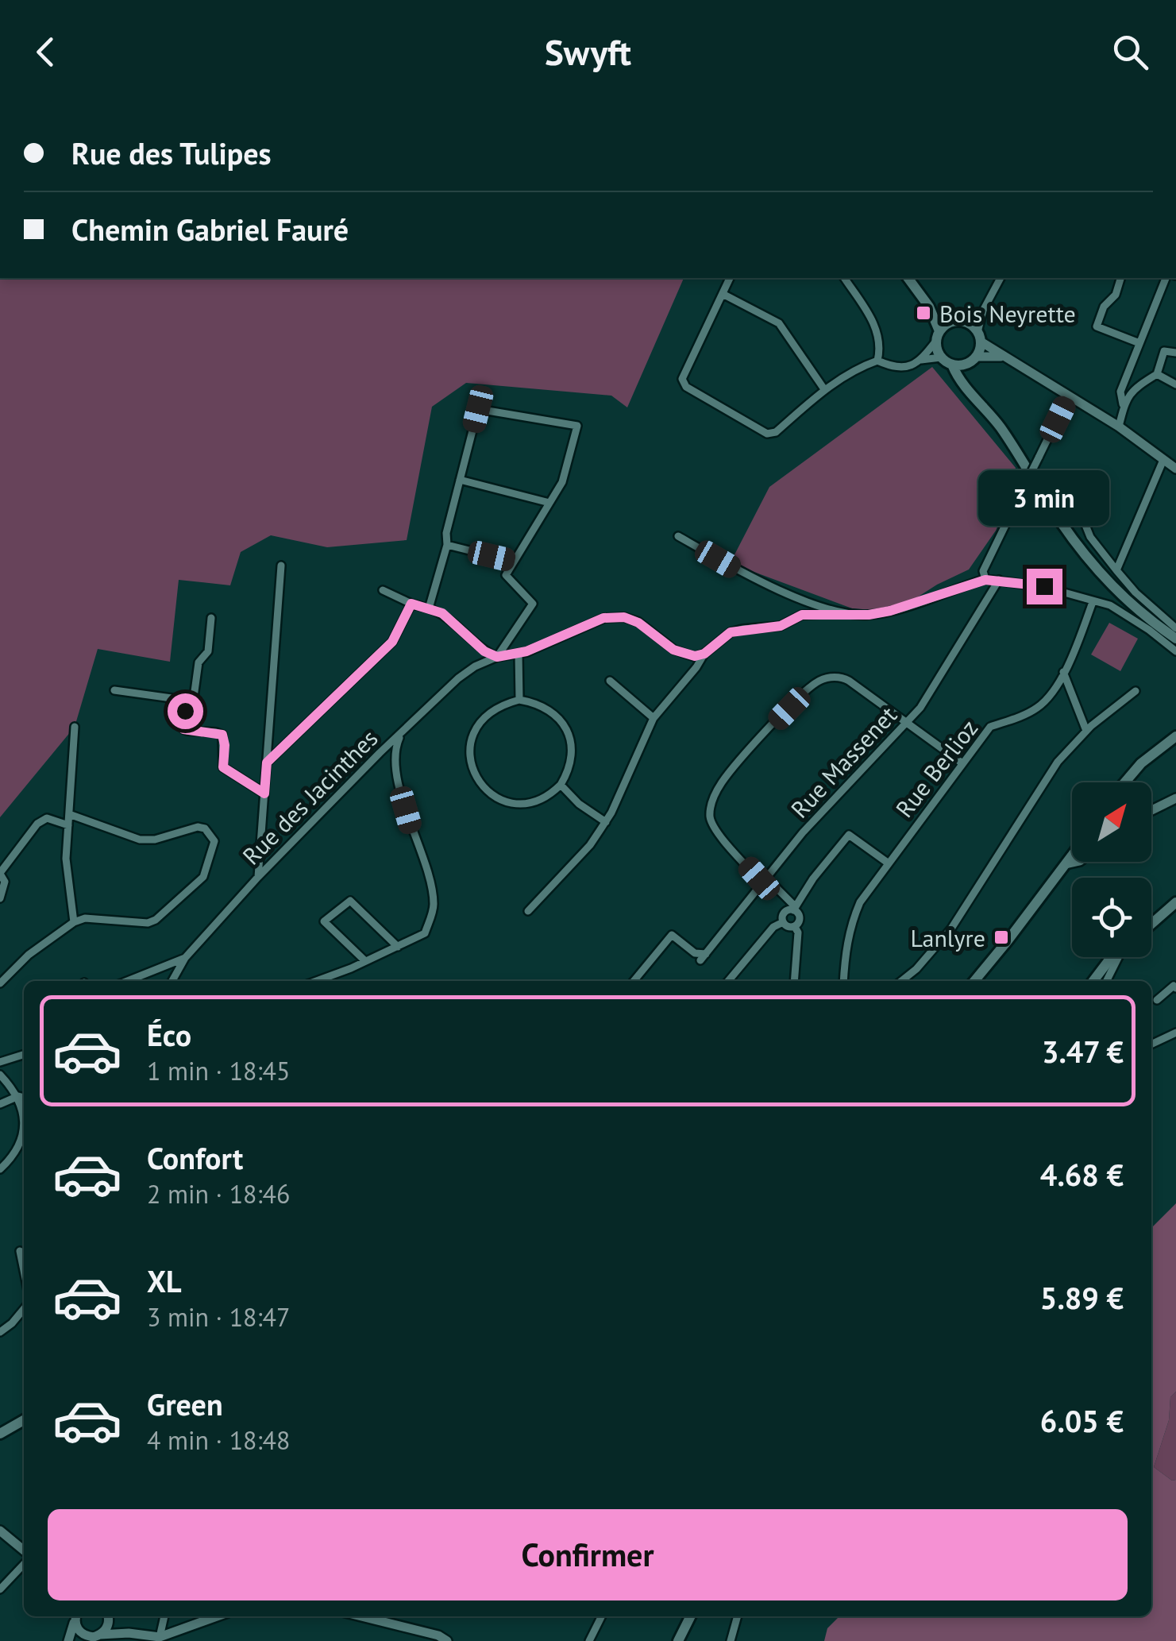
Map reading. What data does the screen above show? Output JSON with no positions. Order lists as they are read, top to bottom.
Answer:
{
  "streets": {
    "street": ["Rue Massenet", "Rue Berlioz", "Rue des Jacinthes"]
  },
  "places": {
    "transit": ["Bois Neyrette", "Lanlyre"]
  },
  "north": "top right",
  "page": {
    "header": "Swyft",
    "banner": ["Rue des Tulipes", "Chemin Gabriel Fauré"],
    "bubble": "3 min",
    "list": [
      {
        "name": "Éco",
        "note": "1 min · 18:45",
        "value": "3.47 €"
      },
      {
        "name": "Confort",
        "note": "2 min · 18:46",
        "value": "4.68 €"
      },
      {
        "name": "XL",
        "note": "3 min · 18:47",
        "value": "5.89 €"
      },
      {
        "name": "Green",
        "note": "4 min · 18:48",
        "value": "6.05 €"
      }
    ],
    "buttons": "Confirmer"
  }
}
